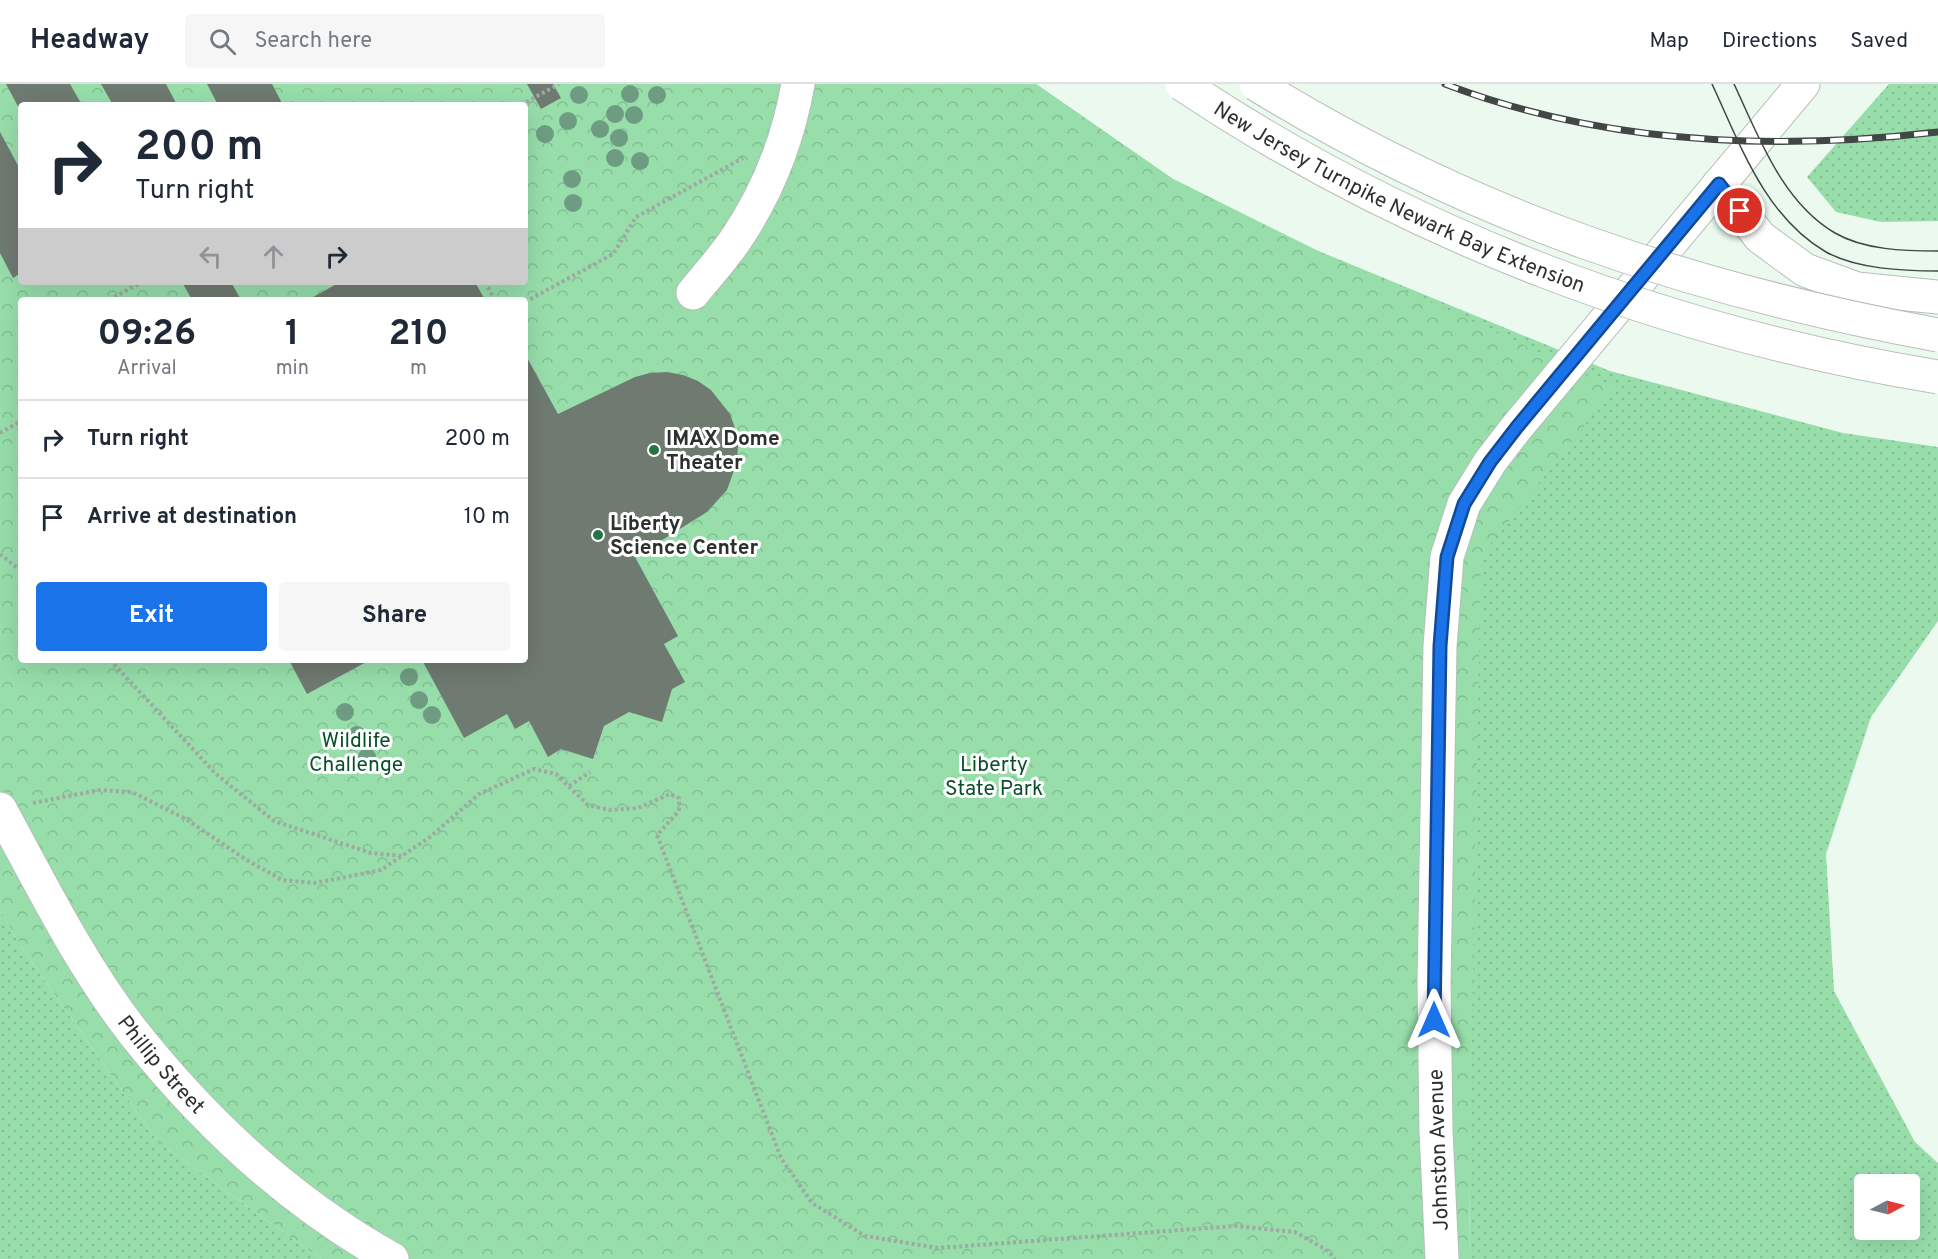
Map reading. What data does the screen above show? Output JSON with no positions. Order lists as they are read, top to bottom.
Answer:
{
  "streets": {
    "main road": ["New Jersey Turnpike Newark Bay Extension", "Phillip Street", "Johnston Avenue"]
  },
  "parks": ["Wildlife Challenge", "Liberty State Park"],
  "places": ["IMAX Dome Theater", "Liberty Science Center"],
  "north": "right",
  "page": {
    "header": "Headway",
    "search": "Search here",
    "nav": ["Map", "Directions", "Saved"],
    "turn": ["200 m", "Turn right"],
    "eta": [
      "09:26",
      "Arrival",
      "1",
      "min",
      "210",
      "m"
    ],
    "list": [
      {
        "name": "Turn right",
        "value": "200 m"
      },
      {
        "name": "Arrive at destination",
        "value": "10 m"
      }
    ],
    "buttons": ["Exit", "Share"]
  }
}
